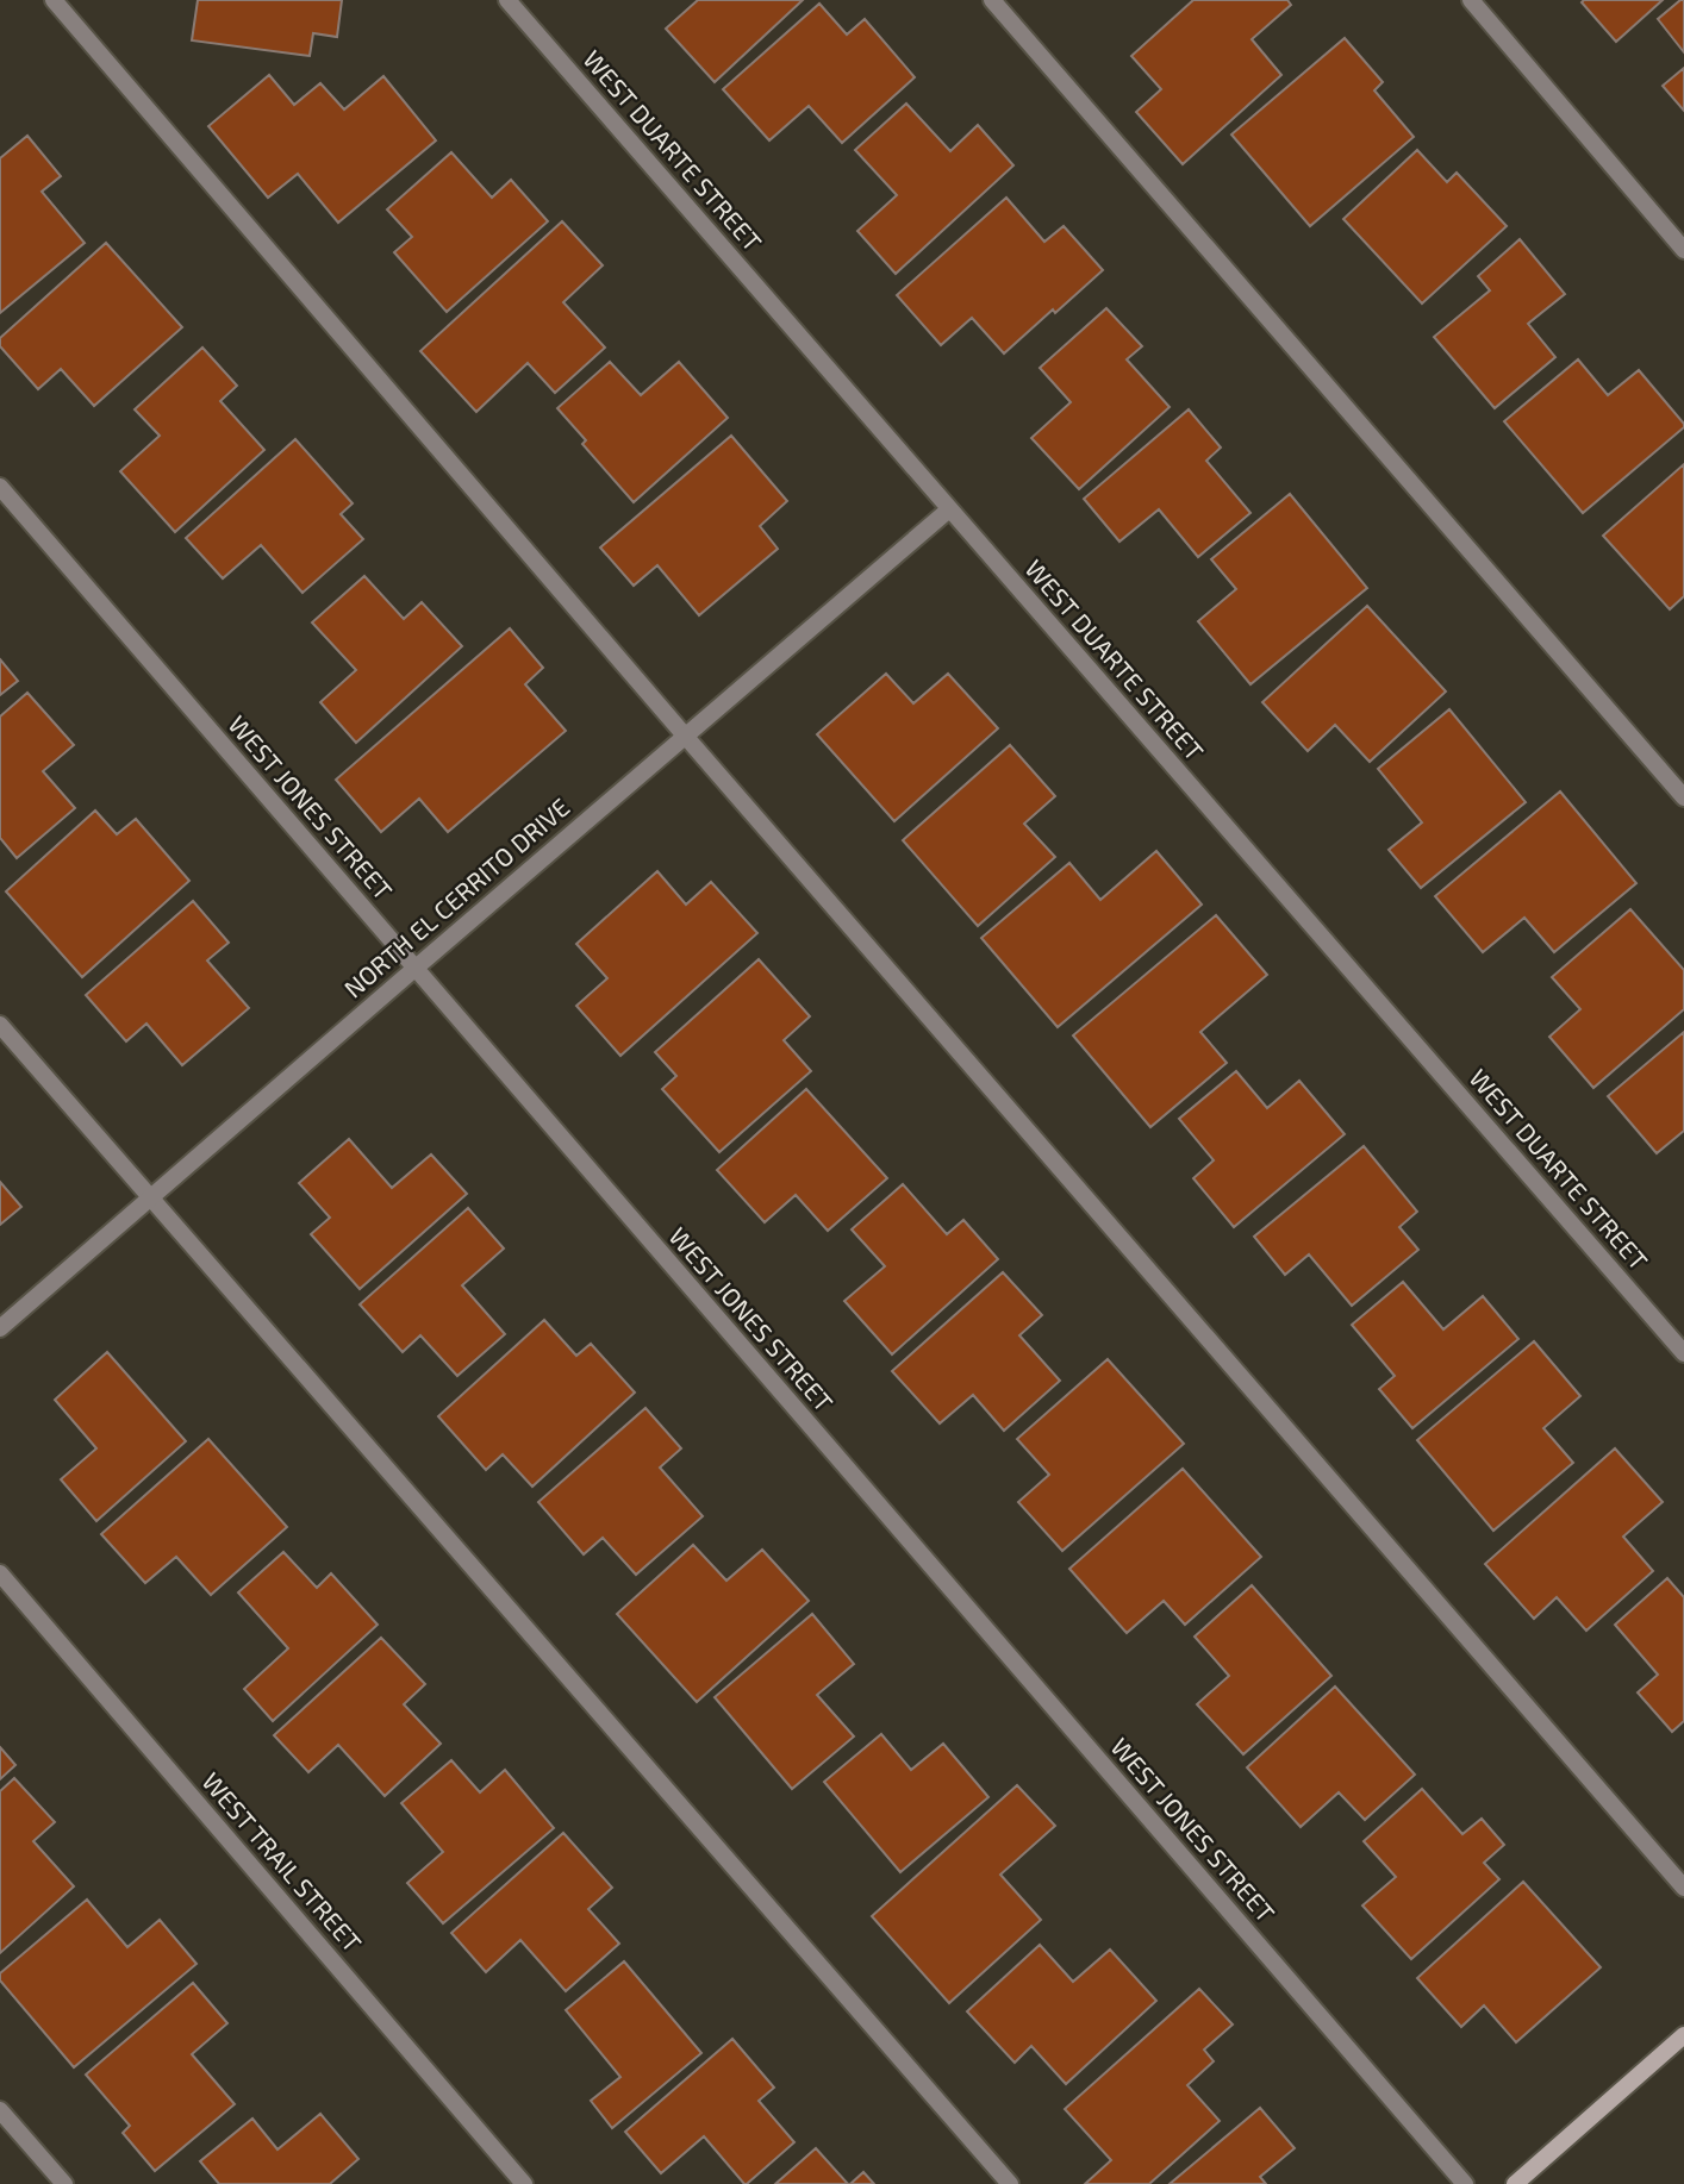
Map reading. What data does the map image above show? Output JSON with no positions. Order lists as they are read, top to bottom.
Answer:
{
  "streets": {
    "street": [
      "WEST DUARTE STREET",
      "WEST JONES STREET",
      "NORTH EL CERRITO DRIVE",
      "WEST TRAIL STREET"
    ]
  },
  "crossings": [
    ["WEST DUARTE STREET", "NORTH EL CERRITO DRIVE"],
    ["WEST JONES STREET", "NORTH EL CERRITO DRIVE"]
  ]
}
